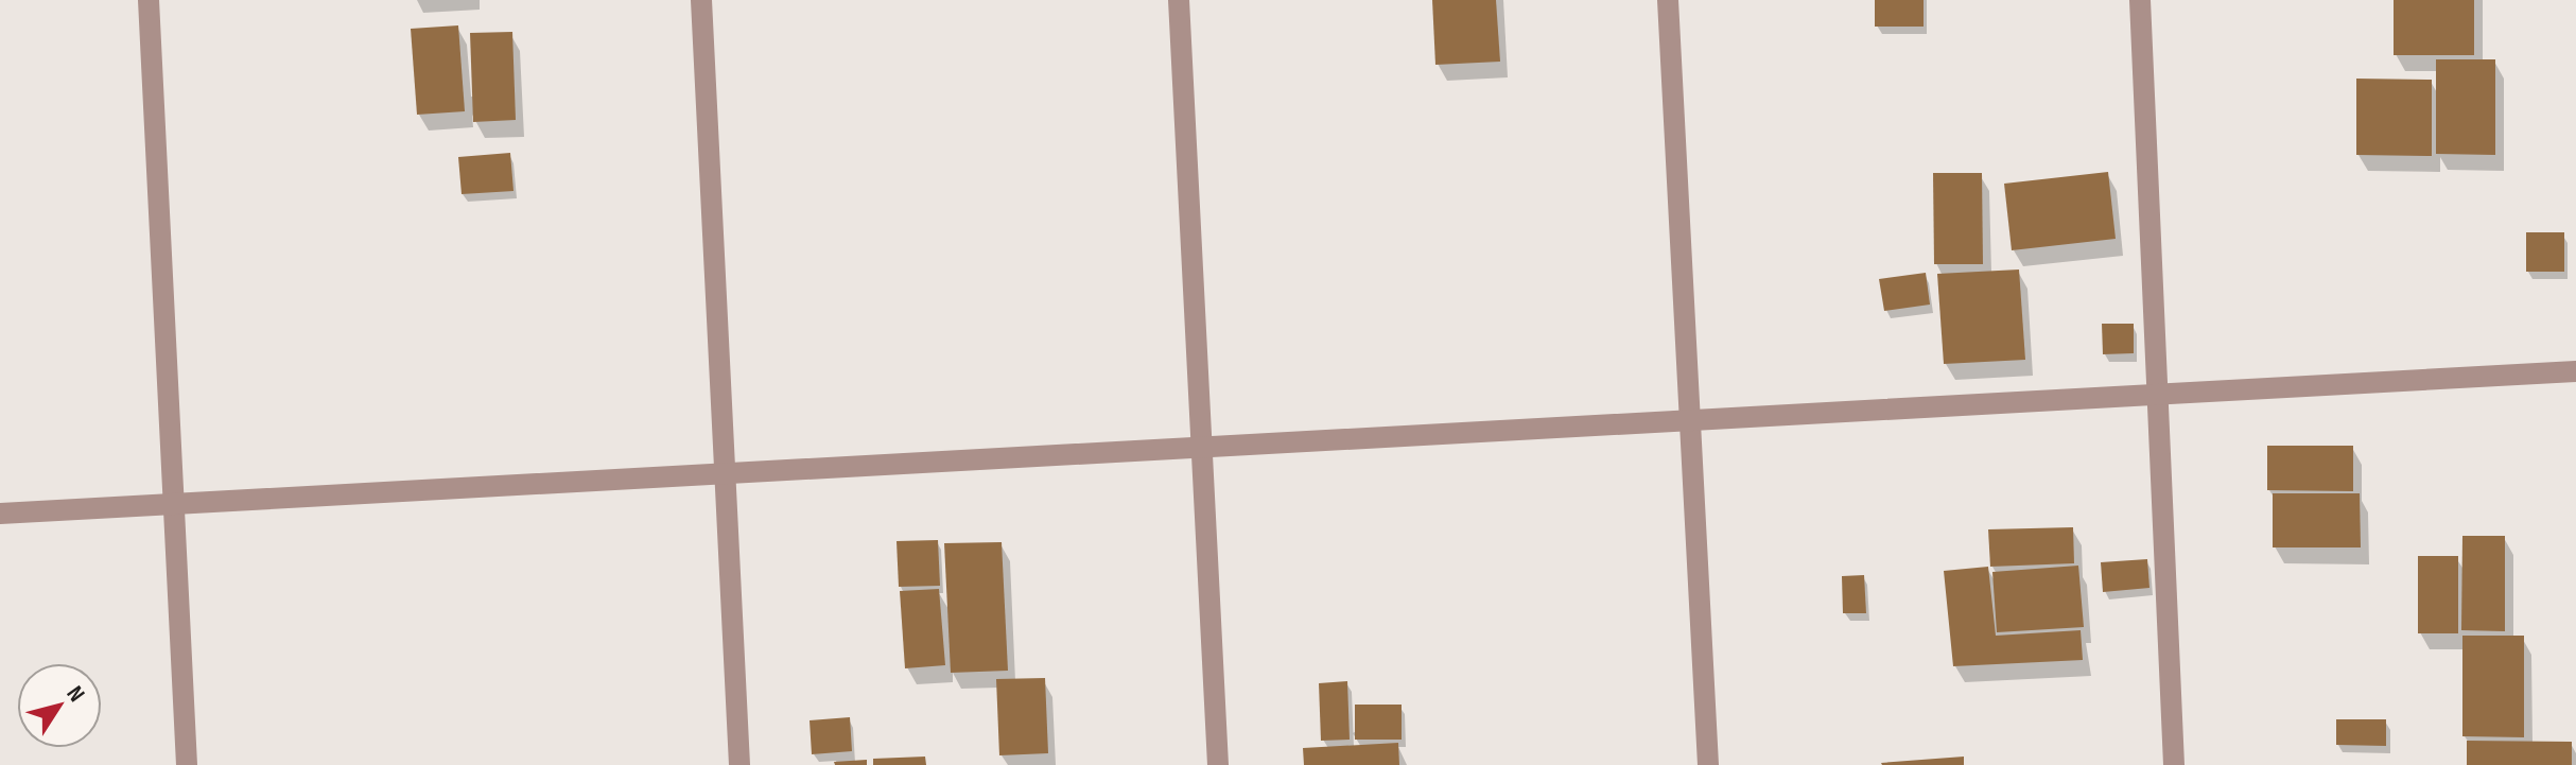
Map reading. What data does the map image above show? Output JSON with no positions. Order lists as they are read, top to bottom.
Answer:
{
  "north": "top right"
}
